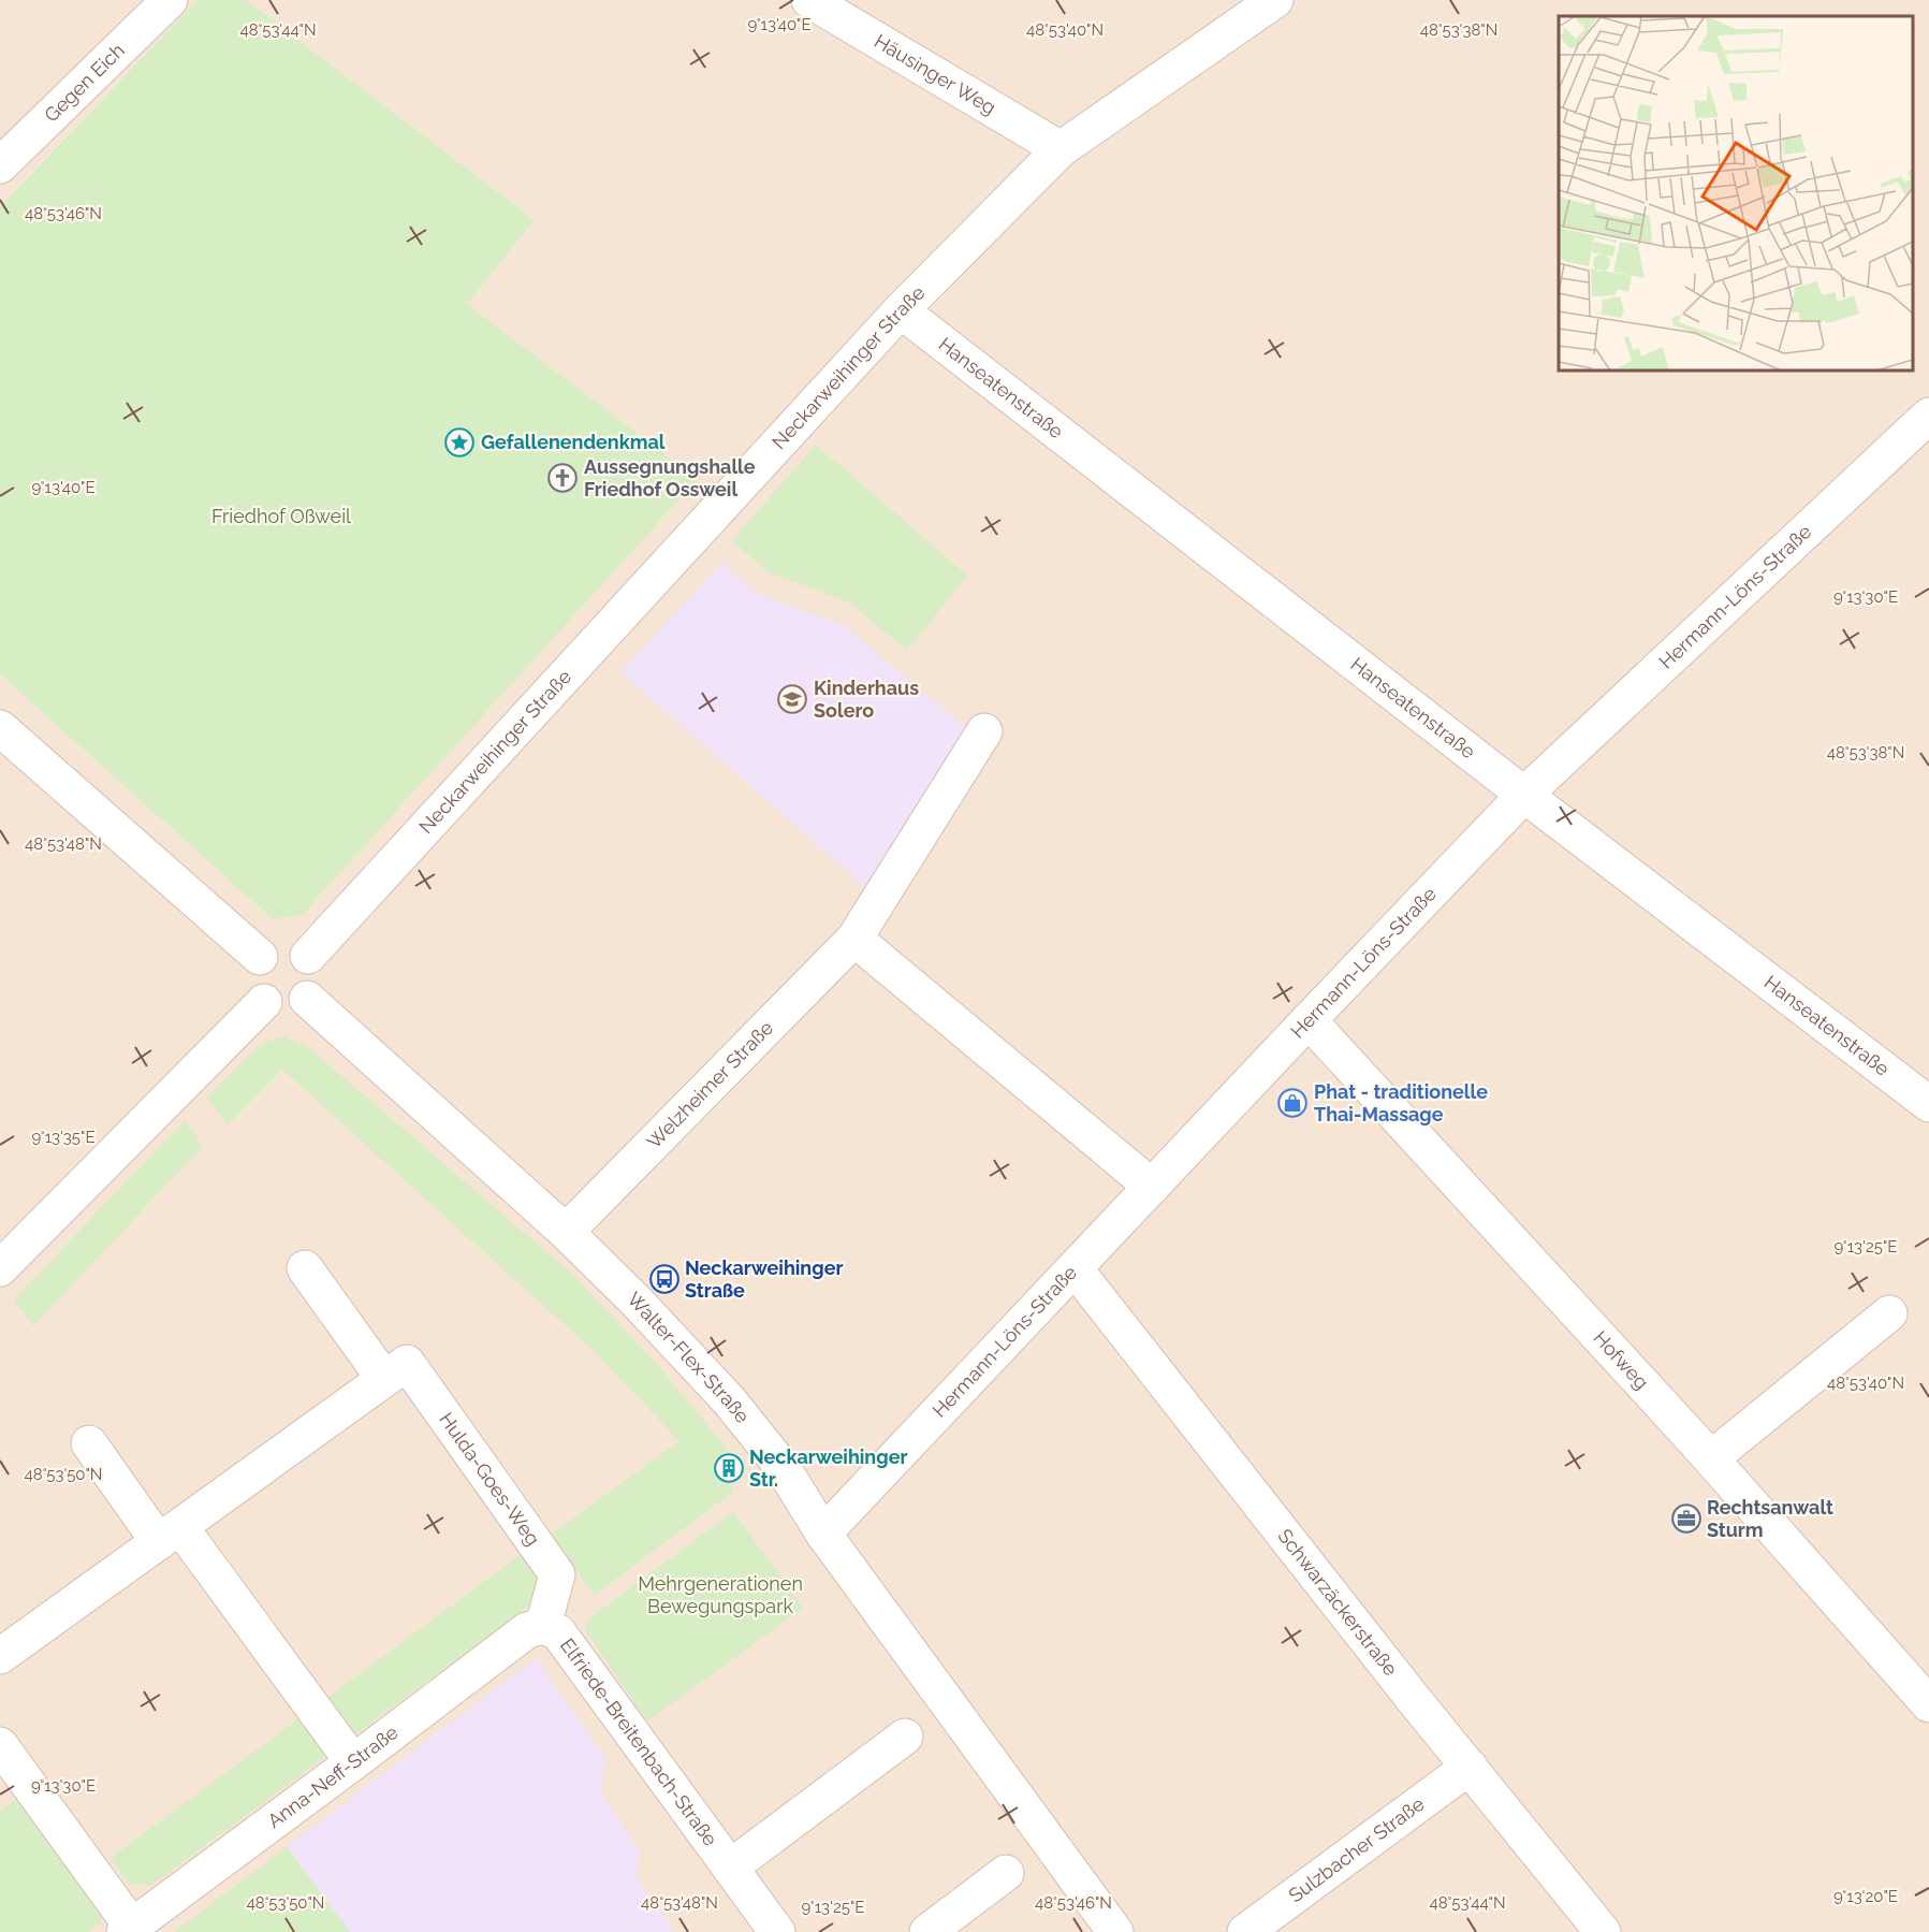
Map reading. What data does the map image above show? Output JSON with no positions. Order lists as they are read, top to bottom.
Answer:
{
  "streets": {
    "street": [
      "Häusinger Weg",
      "Gegen Eich",
      "Neckarweihinger Straße",
      "Hanseatenstraße",
      "Hermann-Löns-Straße",
      "Welzheimer Straße",
      "Walter-Flex-Straße",
      "Hofweg",
      "Hulda-Goes-Weg",
      "Schwarzäckerstraße",
      "Elfriede-Breitenbach-Straße",
      "Anna-Neff-Straße",
      "Sulzbacher Straße"
    ]
  },
  "crossings": [
    ["Häusinger Weg", "Neckarweihinger Straße"],
    ["Neckarweihinger Straße", "Hanseatenstraße"],
    ["Neckarweihinger Straße", "Walter-Flex-Straße"],
    ["Hanseatenstraße", "Hermann-Löns-Straße"],
    ["Hermann-Löns-Straße", "Walter-Flex-Straße"],
    ["Hermann-Löns-Straße", "Hofweg"],
    ["Hermann-Löns-Straße", "Schwarzäckerstraße"],
    ["Welzheimer Straße", "Walter-Flex-Straße"],
    ["Hulda-Goes-Weg", "Elfriede-Breitenbach-Straße"],
    ["Hulda-Goes-Weg", "Anna-Neff-Straße"],
    ["Schwarzäckerstraße", "Sulzbacher Straße"],
    ["Elfriede-Breitenbach-Straße", "Anna-Neff-Straße"]
  ],
  "parks": ["Friedhof Oßweil", "Mehrgenerationen Bewegungspark"],
  "places": {
    "place": ["Gefallenendenkmal"],
    "church": ["Aussegnungshalle Friedhof Ossweil"],
    "school or university": ["Kinderhaus Solero"],
    "shop": ["Phat - traditionelle Thai-Massage"],
    "bus stop": ["Neckarweihinger Straße"],
    "building": ["Neckarweihinger Str."],
    "office": ["Rechtsanwalt Sturm"]
  },
  "coordinates": [
    "9°13'40\"E",
    "48°53'44\"N",
    "48°53'40\"N",
    "48°53'38\"N",
    "48°53'46\"N",
    "9°13'30\"E",
    "48°53'48\"N",
    "9°13'35\"E",
    "9°13'25\"E",
    "48°53'50\"N",
    "9°13'20\"E"
  ]
}
